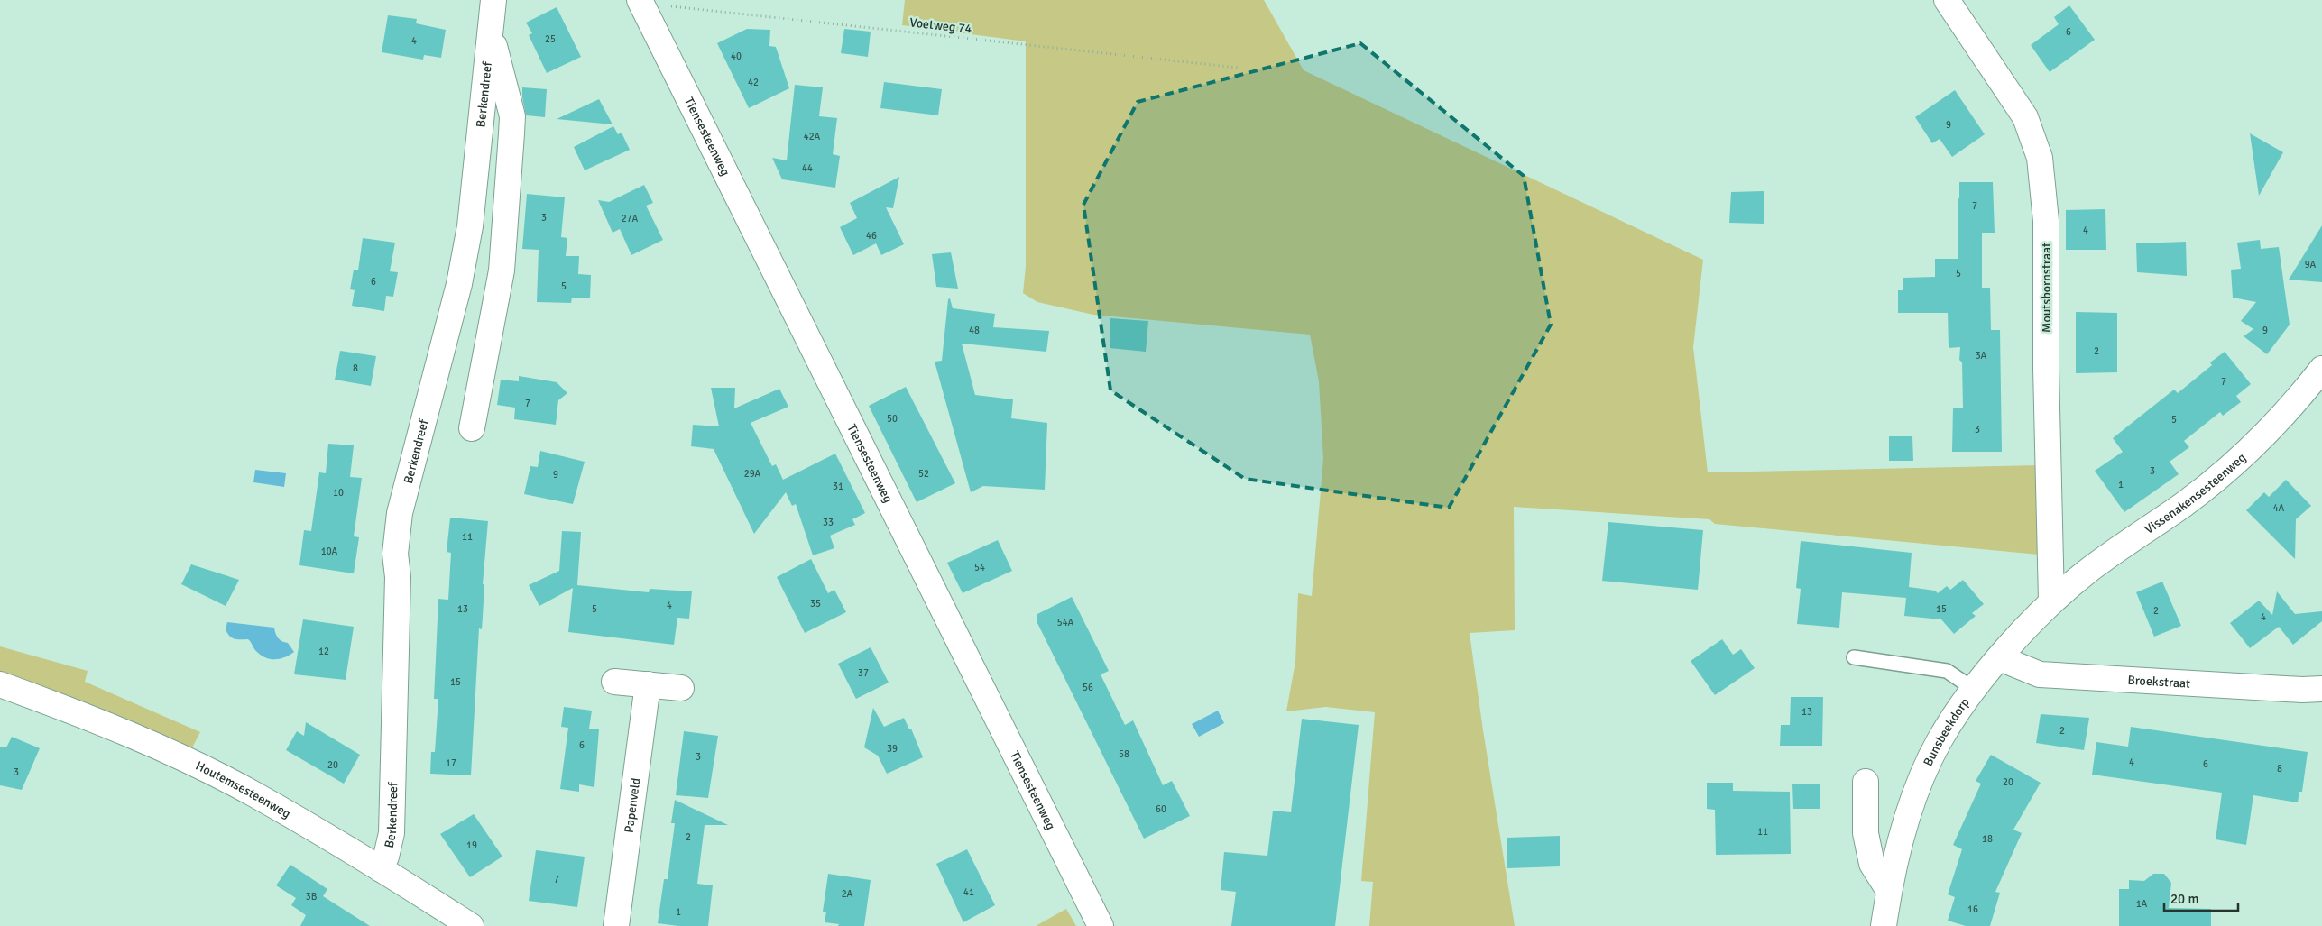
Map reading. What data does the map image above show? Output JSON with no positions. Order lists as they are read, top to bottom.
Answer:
{
  "streets": {
    "street": [
      "Berkendreef",
      "Tiensesteenweg",
      "Moutsbornstraat",
      "Vissenakensesteenweg",
      "Broekstraat",
      "Bunsbeekdorp",
      "Houtemsesteenweg",
      "Papenveld"
    ],
    "path": ["Voetweg 74"]
  },
  "crossings": [
    ["Voetweg 74", "Tiensesteenweg"],
    ["Berkendreef", "Houtemsesteenweg"],
    ["Moutsbornstraat", "Vissenakensesteenweg"],
    ["Moutsbornstraat", "Bunsbeekdorp"],
    ["Vissenakensesteenweg", "Bunsbeekdorp"],
    ["Broekstraat", "Bunsbeekdorp"]
  ],
  "house_numbers": [
    "6",
    "25",
    "4",
    "40",
    "42",
    "9",
    "42A",
    "44",
    "7",
    "3",
    "27A",
    "4",
    "46",
    "9A",
    "5",
    "6",
    "5",
    "48",
    "9",
    "2",
    "3A",
    "8",
    "7",
    "7",
    "50",
    "5",
    "3",
    "3",
    "29A",
    "52",
    "9",
    "1",
    "31",
    "10",
    "4A",
    "33",
    "11",
    "10A",
    "54",
    "35",
    "4",
    "13",
    "5",
    "15",
    "2",
    "4",
    "54A",
    "12",
    "37",
    "15",
    "56",
    "13",
    "2",
    "6",
    "39",
    "58",
    "3",
    "4",
    "17",
    "6",
    "20",
    "8",
    "3",
    "20",
    "60",
    "11",
    "2",
    "18",
    "19",
    "7",
    "41",
    "2A",
    "3B",
    "1A",
    "16",
    "1"
  ],
  "scale_bar": "20 m"
}
